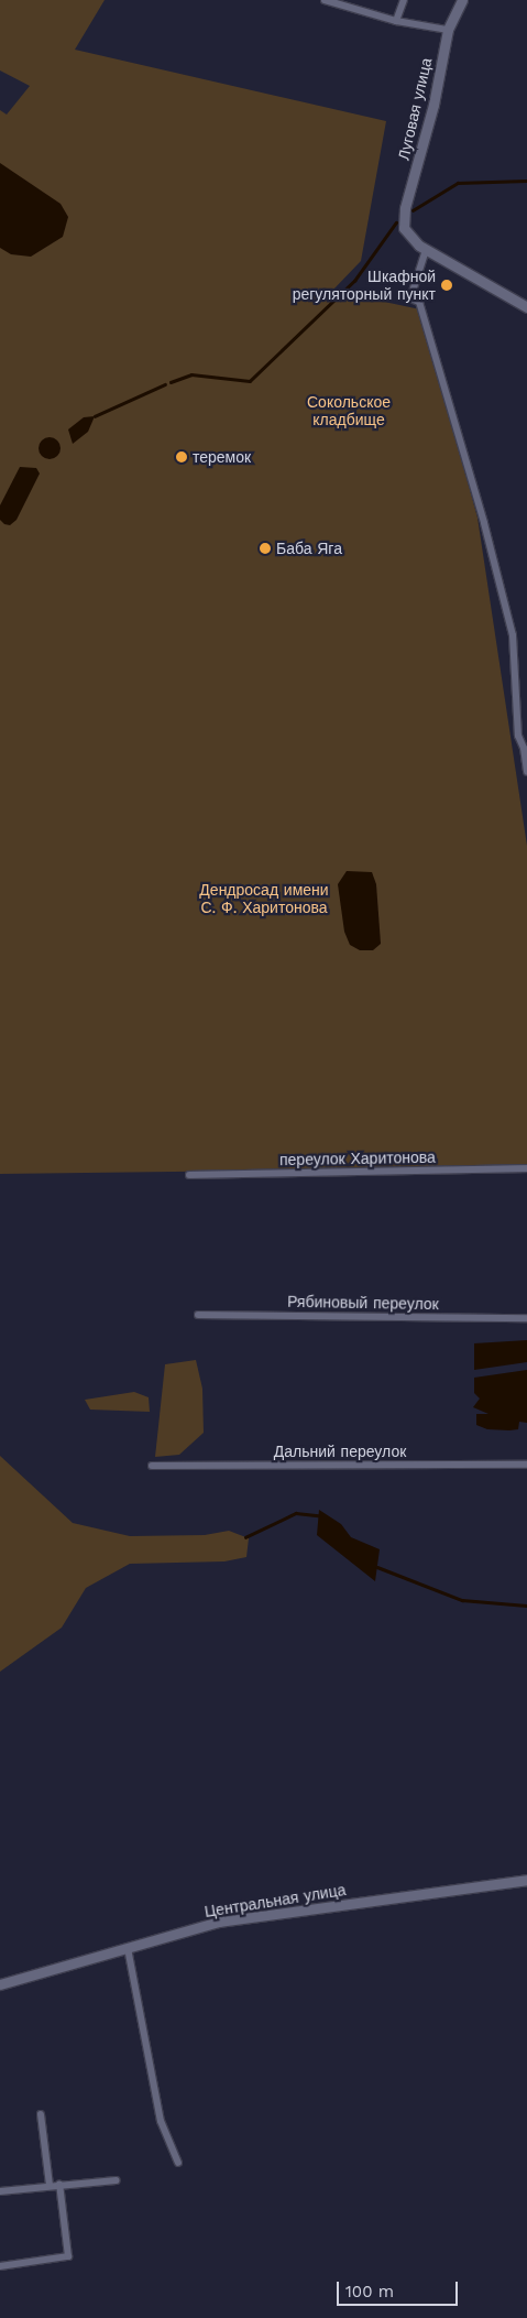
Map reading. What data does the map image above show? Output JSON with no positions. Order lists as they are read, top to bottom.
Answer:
{
  "streets": {
    "street": [
      "Луговая улица",
      "переулок Харитонова",
      "Рябиновый переулок",
      "Дальний переулок",
      "Центральная улица"
    ]
  },
  "parks": ["Сокольское кладбище", "Дендросад имени С. Ф. Харитонова"],
  "places": ["Шкафной регуляторный пункт", "теремок", "Баба Яга"],
  "scale_bar": "100 m"
}
